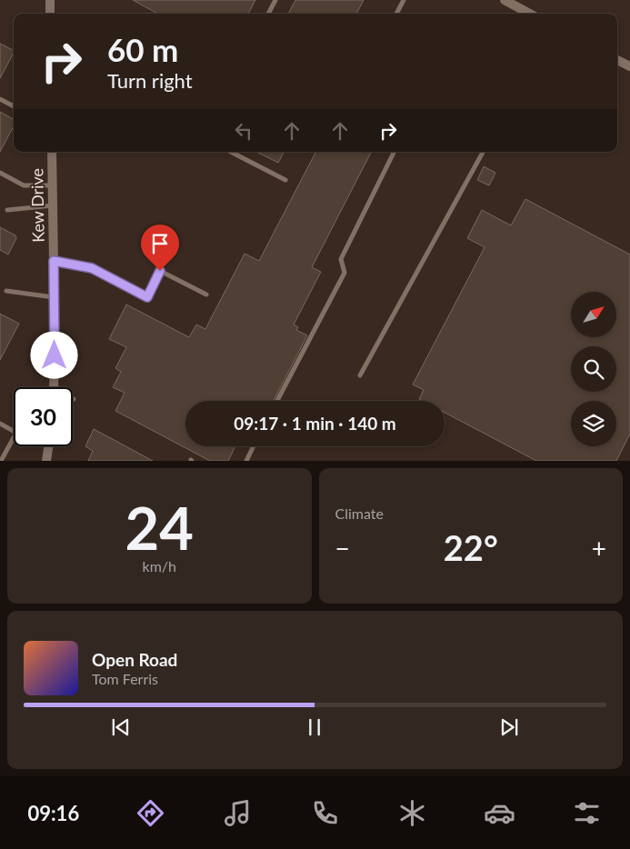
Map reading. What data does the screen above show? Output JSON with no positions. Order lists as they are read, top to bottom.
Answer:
{
  "streets": {
    "street": ["Kew Drive"]
  },
  "north": "top right",
  "page": {
    "turn": ["60 m", "Turn right"],
    "limit": "30",
    "trip": "09:17 · 1 min · 140 m",
    "tile": [
      ["24", "km/h"],
      "Climate"
    ],
    "heat": ["−", "22°", "+"],
    "song": ["Open Road", "Tom Ferris"],
    "tabs": "09:16"
  }
}
